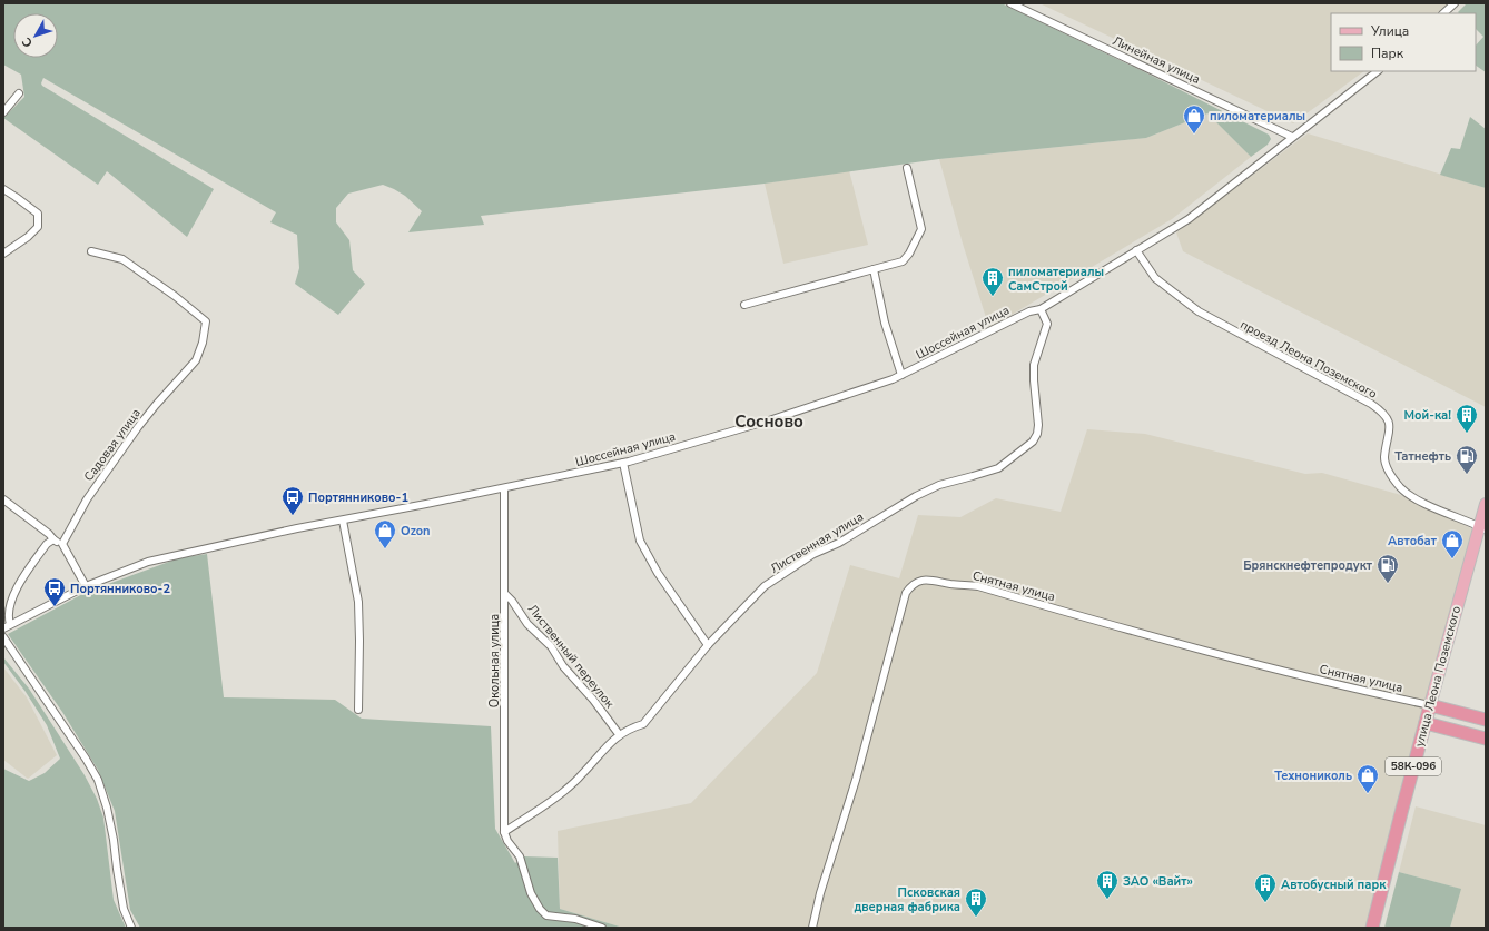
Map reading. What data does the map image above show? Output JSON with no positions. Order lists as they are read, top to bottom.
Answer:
{
  "streets": {
    "highway": ["улица Леона Поземского", "58К-096"],
    "street": [
      "Линейная улица",
      "Шоссейная улица",
      "проезд Леона Поземского",
      "Садовая улица",
      "Лиственная улица",
      "Снятная улица",
      "Лиственный переулок",
      "Окольная улица"
    ]
  },
  "crossings": [
    ["Линейная улица", "Шоссейная улица"],
    ["Шоссейная улица", "проезд Леона Поземского"],
    ["Шоссейная улица", "Лиственная улица"],
    ["Шоссейная улица", "Окольная улица"],
    ["проезд Леона Поземского", "улица Леона Поземского"],
    ["Лиственная улица", "Лиственный переулок"],
    ["Лиственная улица", "Окольная улица"],
    ["Снятная улица", "улица Леона Поземского"],
    ["Лиственный переулок", "Окольная улица"]
  ],
  "districts": ["Сосново"],
  "places": {
    "shop": [
      "пиломатериалы",
      "Ozon",
      "Автобат",
      "Технониколь"
    ],
    "building": [
      "пиломатериалы СамСтрой",
      "Мой-ка!",
      "ЗАО «Вайт»",
      "Автобусный парк",
      "Псковская дверная фабрика"
    ],
    "fuel station": ["Татнефть", "Брянскнефтепродукт"],
    "bus stop": ["Портянниково-1", "Портянниково-2"]
  },
  "legend": ["Улица", "Парк"],
  "north": "bottom left"
}
